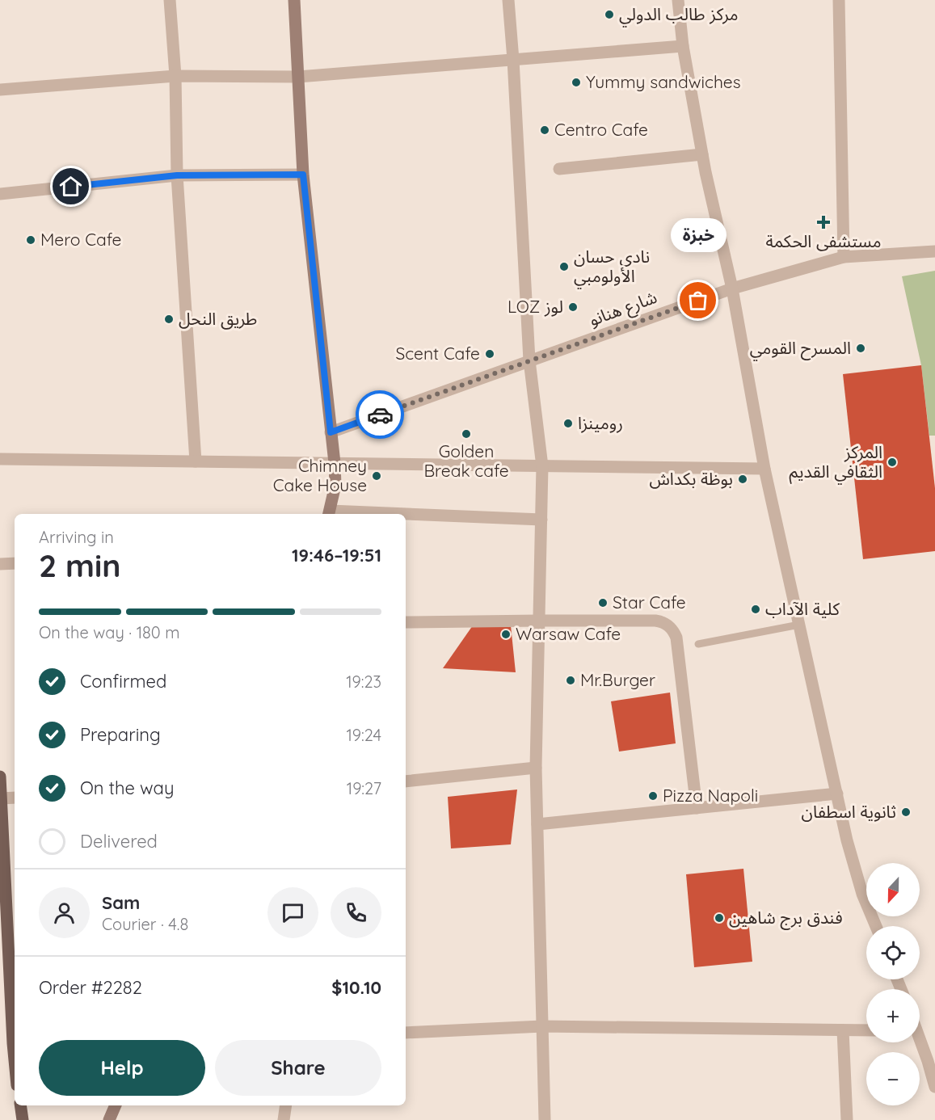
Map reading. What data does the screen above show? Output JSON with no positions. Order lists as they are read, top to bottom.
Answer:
{
  "streets": {
    "street": ["شارع هنانو"]
  },
  "places": {
    "other": [
      "مركز طالب الدولي",
      "Yummy sandwiches",
      "Centro Cafe",
      "Mero Cafe",
      "نادي حسان الأولومبي",
      "خبزة",
      "LOZ لوز",
      "طريق النحل",
      "المسرح القومي",
      "Scent Cafe",
      "رومينزا",
      "Golden Break cafe",
      "المركز الثقافي القديم",
      "Chimney Cake House",
      "بوظة بكداش",
      "Star Cafe",
      "كلية الآداب",
      "Warsaw Cafe",
      "Mr.Burger",
      "Pizza Napoli",
      "ثانوية اسطفان",
      "فندق برج شاهين"
    ],
    "health": ["مستشفى الحكمة"]
  },
  "north": "bottom",
  "page": {
    "bubble": "خبزة",
    "heading": ["2 min", "Arriving in", "19:46–19:51"],
    "panel": [
      "Sam",
      "Courier · 4.8",
      "Order #2282",
      "$10.10"
    ],
    "bar": "On the way · 180 m",
    "list": [
      ["Confirmed", "19:23"],
      ["Preparing", "19:24"],
      ["On the way", "19:27"],
      "Delivered"
    ],
    "map_buttons": ["+", "−"],
    "buttons": ["Help", "Share"]
  }
}
